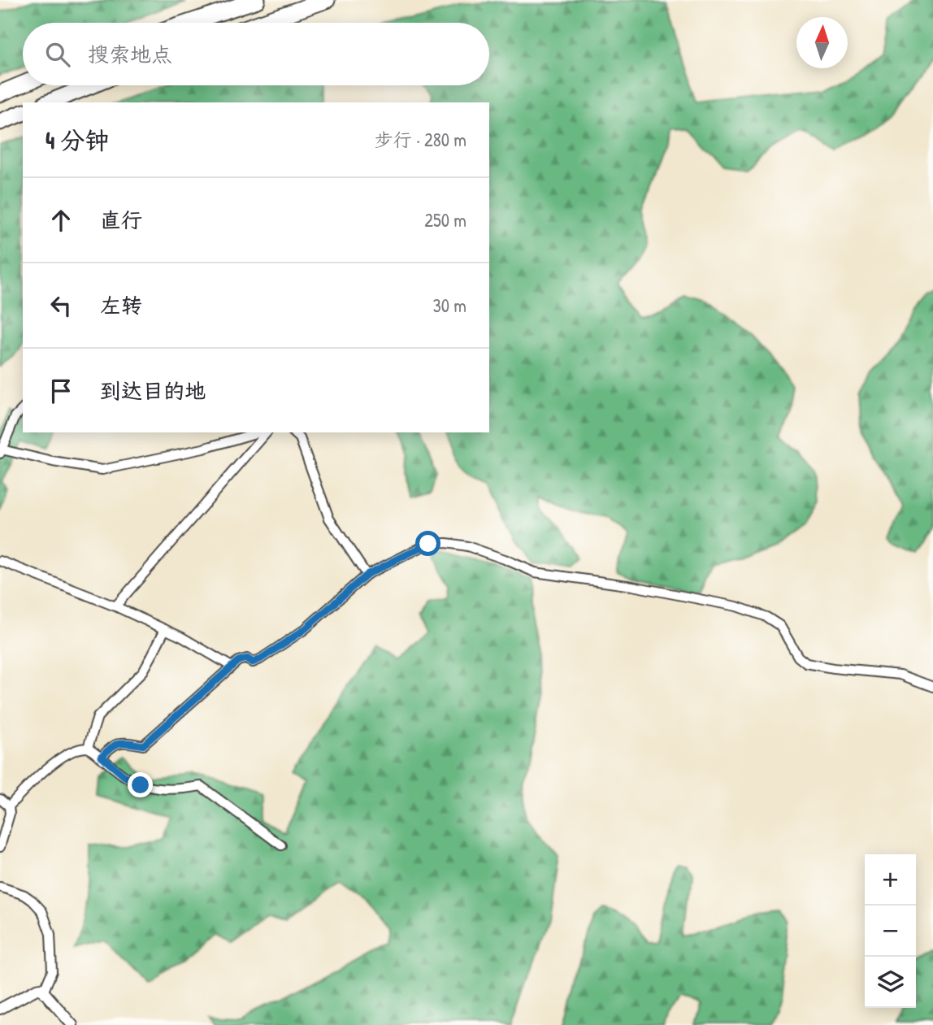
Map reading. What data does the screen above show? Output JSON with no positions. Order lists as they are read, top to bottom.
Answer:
{
  "north": "top",
  "page": {
    "search": "搜索地点",
    "heading": ["4 分钟", "步行 · 280 m"],
    "list": [
      ["直行", "250 m"],
      ["左转", "30 m"],
      "到达目的地"
    ],
    "map_buttons": ["+", "−"]
  }
}
